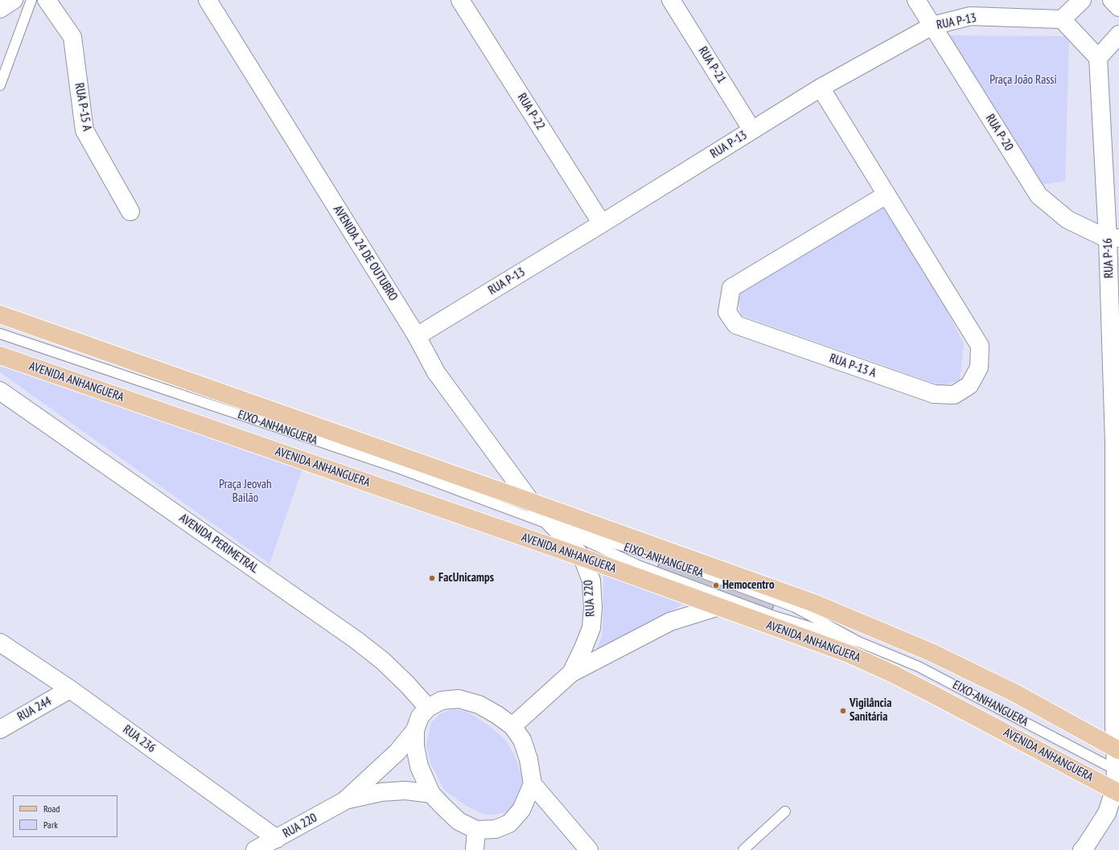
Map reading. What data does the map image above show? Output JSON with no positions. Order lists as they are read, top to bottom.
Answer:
{
  "streets": {
    "main road": ["AVENIDA ANHANGUERA"],
    "street": [
      "RUA P-13",
      "RUA P-21",
      "RUA P-15 A",
      "RUA P-22",
      "RUA P-20",
      "AVENIDA 24 DE OUTUBRO",
      "RUA P-16",
      "RUA P-13 A",
      "AVENIDA PERIMETRAL",
      "RUA 220",
      "RUA 244",
      "RUA 236"
    ],
    "lane": ["EIXO-ANHANGUERA"]
  },
  "crossings": [
    ["RUA P-13", "RUA P-21"],
    ["RUA P-13", "RUA P-22"],
    ["RUA P-13", "RUA P-20"],
    ["RUA P-13", "AVENIDA 24 DE OUTUBRO"],
    ["RUA P-13", "RUA P-13 A"],
    ["RUA P-20", "RUA P-16"],
    ["AVENIDA 24 DE OUTUBRO", "RUA 220"],
    ["RUA P-16", "AVENIDA ANHANGUERA"],
    ["RUA P-16", "EIXO-ANHANGUERA"],
    ["AVENIDA ANHANGUERA", "RUA 220"],
    ["EIXO-ANHANGUERA", "RUA 220"],
    ["RUA 220", "RUA 236"],
    ["RUA 244", "RUA 236"]
  ],
  "parks": ["Praça João Rassi", "Praça Jeovah Bailão"],
  "places": ["FacUnicamps", "Hemocentro", "Vigilância Sanitária"],
  "legend": ["Road", "Park"]
}
